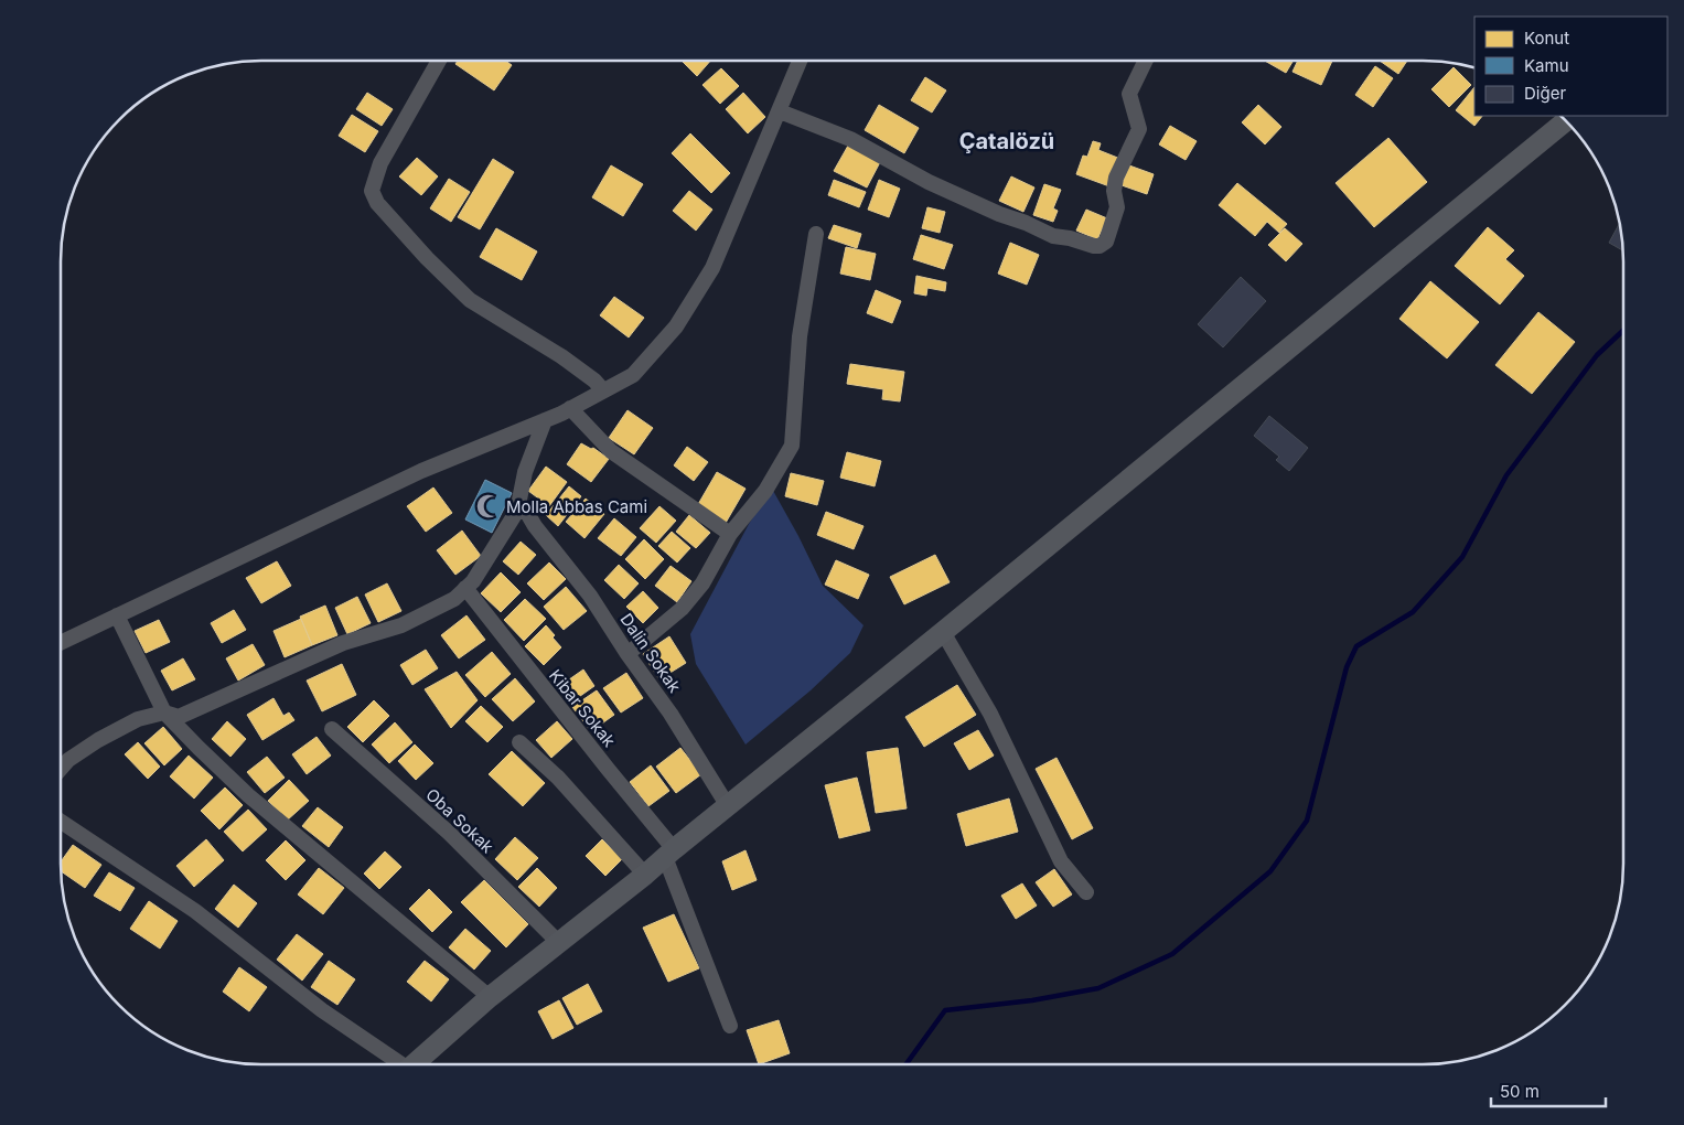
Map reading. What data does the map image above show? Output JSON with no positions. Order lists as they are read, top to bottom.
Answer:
{
  "streets": {
    "street": ["Dalin Sokak", "Kibar Sokak", "Oba Sokak"]
  },
  "districts": ["Çatalözü"],
  "places": {
    "mosque": ["Molla Abbas Cami"]
  },
  "legend": ["Konut", "Kamu", "Diğer"],
  "scale_bar": "50 m"
}
